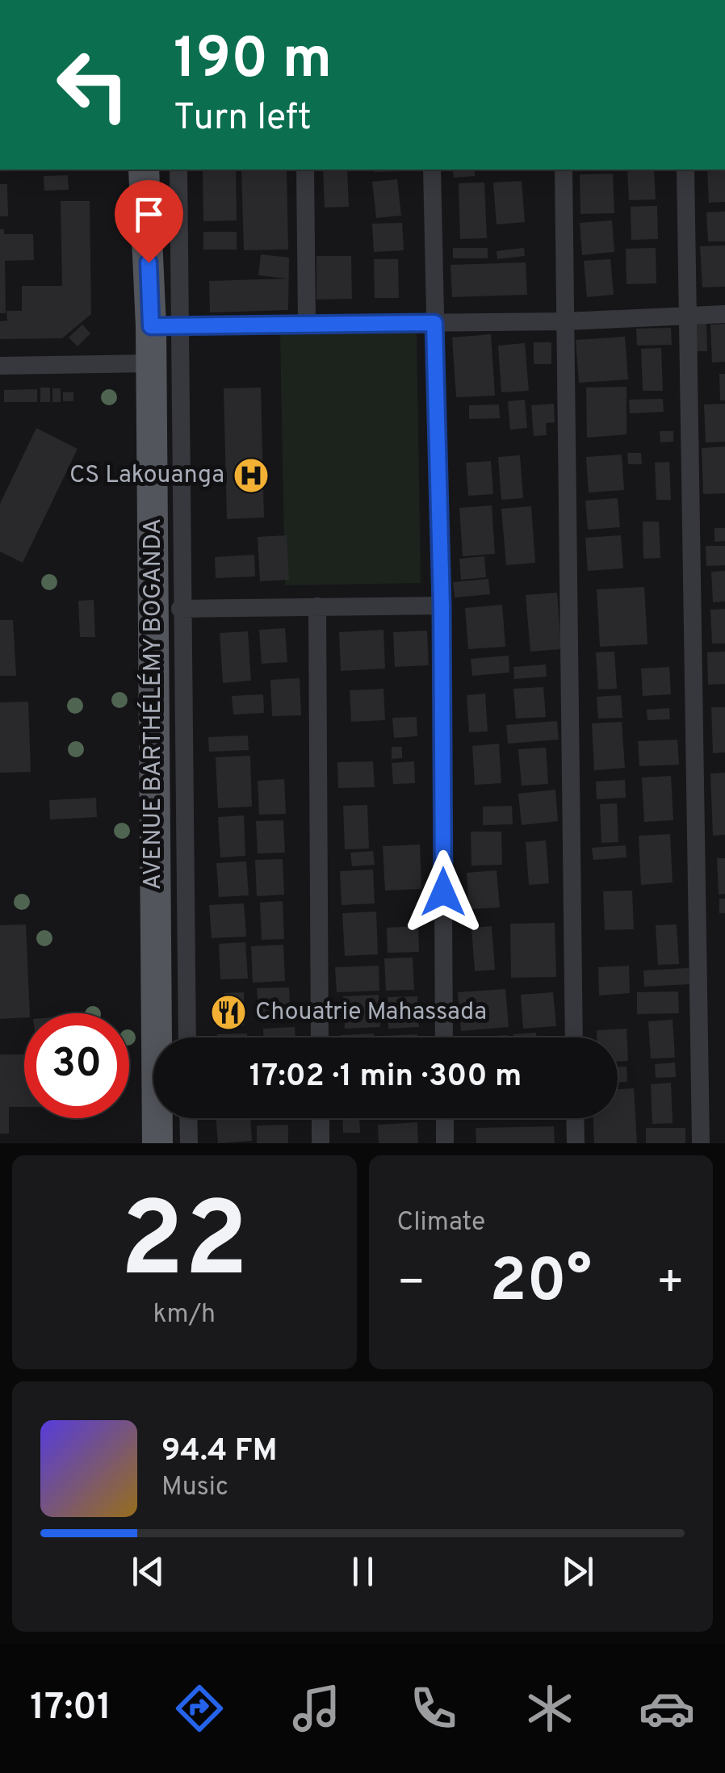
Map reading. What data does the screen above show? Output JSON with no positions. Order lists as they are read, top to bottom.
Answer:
{
  "streets": {
    "main road": ["AVENUE BARTHÉLÉMY BOGANDA"]
  },
  "places": {
    "hospital": ["CS Lakouanga"],
    "restaurant": ["Chouatrie Mahassada"]
  },
  "page": {
    "turn": ["190 m", "Turn left"],
    "limit": "30",
    "trip": "17:02 · 1 min · 300 m",
    "tile": [
      ["22", "km/h"],
      "Climate"
    ],
    "heat": ["−", "20°", "+"],
    "song": ["94.4 FM", "Music"],
    "tabs": "17:01"
  }
}
